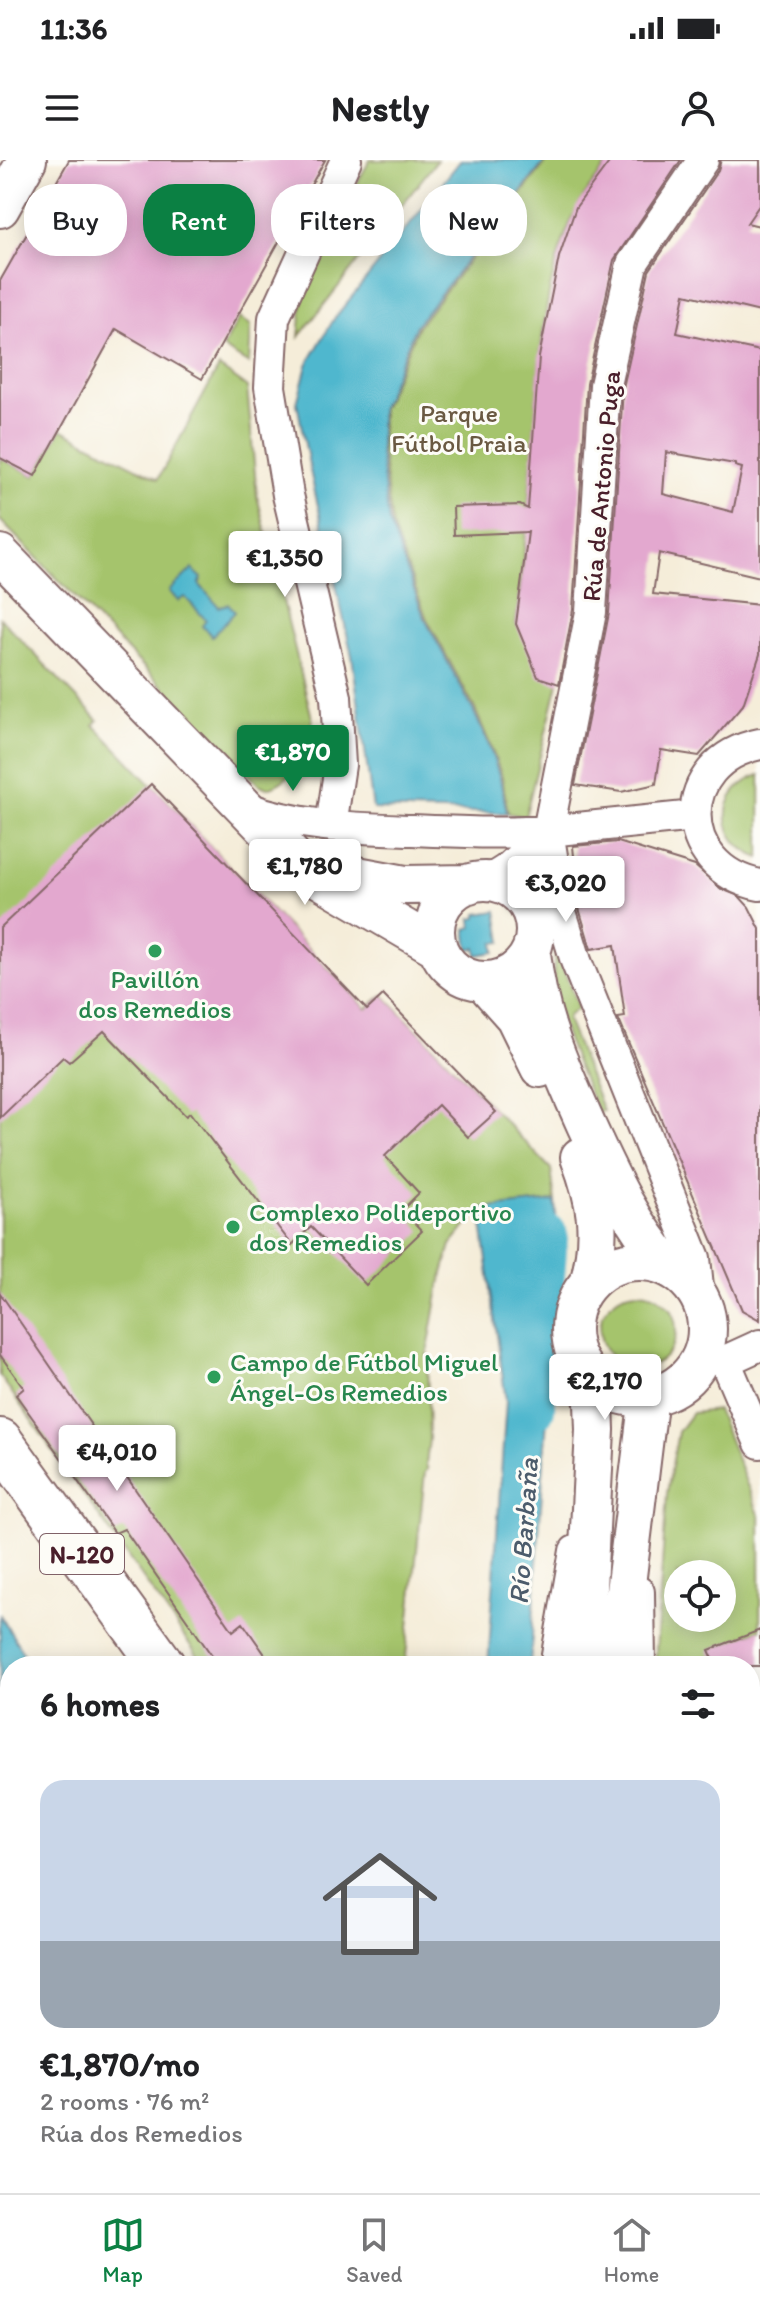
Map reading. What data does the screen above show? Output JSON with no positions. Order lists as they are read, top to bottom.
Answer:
{
  "streets": {
    "highway": ["N-120"],
    "street": ["Rúa de Antonio Puga"]
  },
  "water": ["Río Barbaña"],
  "parks": ["Parque Fútbol Praia"],
  "places": ["Pavillón dos Remedios", "Complexo Polideportivo dos Remedios", "Campo de Fútbol Miguel Ángel-Os Remedios"],
  "page": {
    "status": "11:36",
    "header": "Nestly",
    "chip": [
      "Buy",
      "Rent",
      "Filters",
      "New"
    ],
    "price": [
      "€1,350",
      "€1,870",
      "€1,780",
      "€3,020",
      "€2,170",
      "€4,010"
    ],
    "heading": "6 homes",
    "list": [
      {
        "name": "€1,870/mo",
        "note": "2 rooms · 76 m² · Rúa dos Remedios"
      }
    ],
    "tabs": ["Map", "Saved", "Home"]
  }
}
